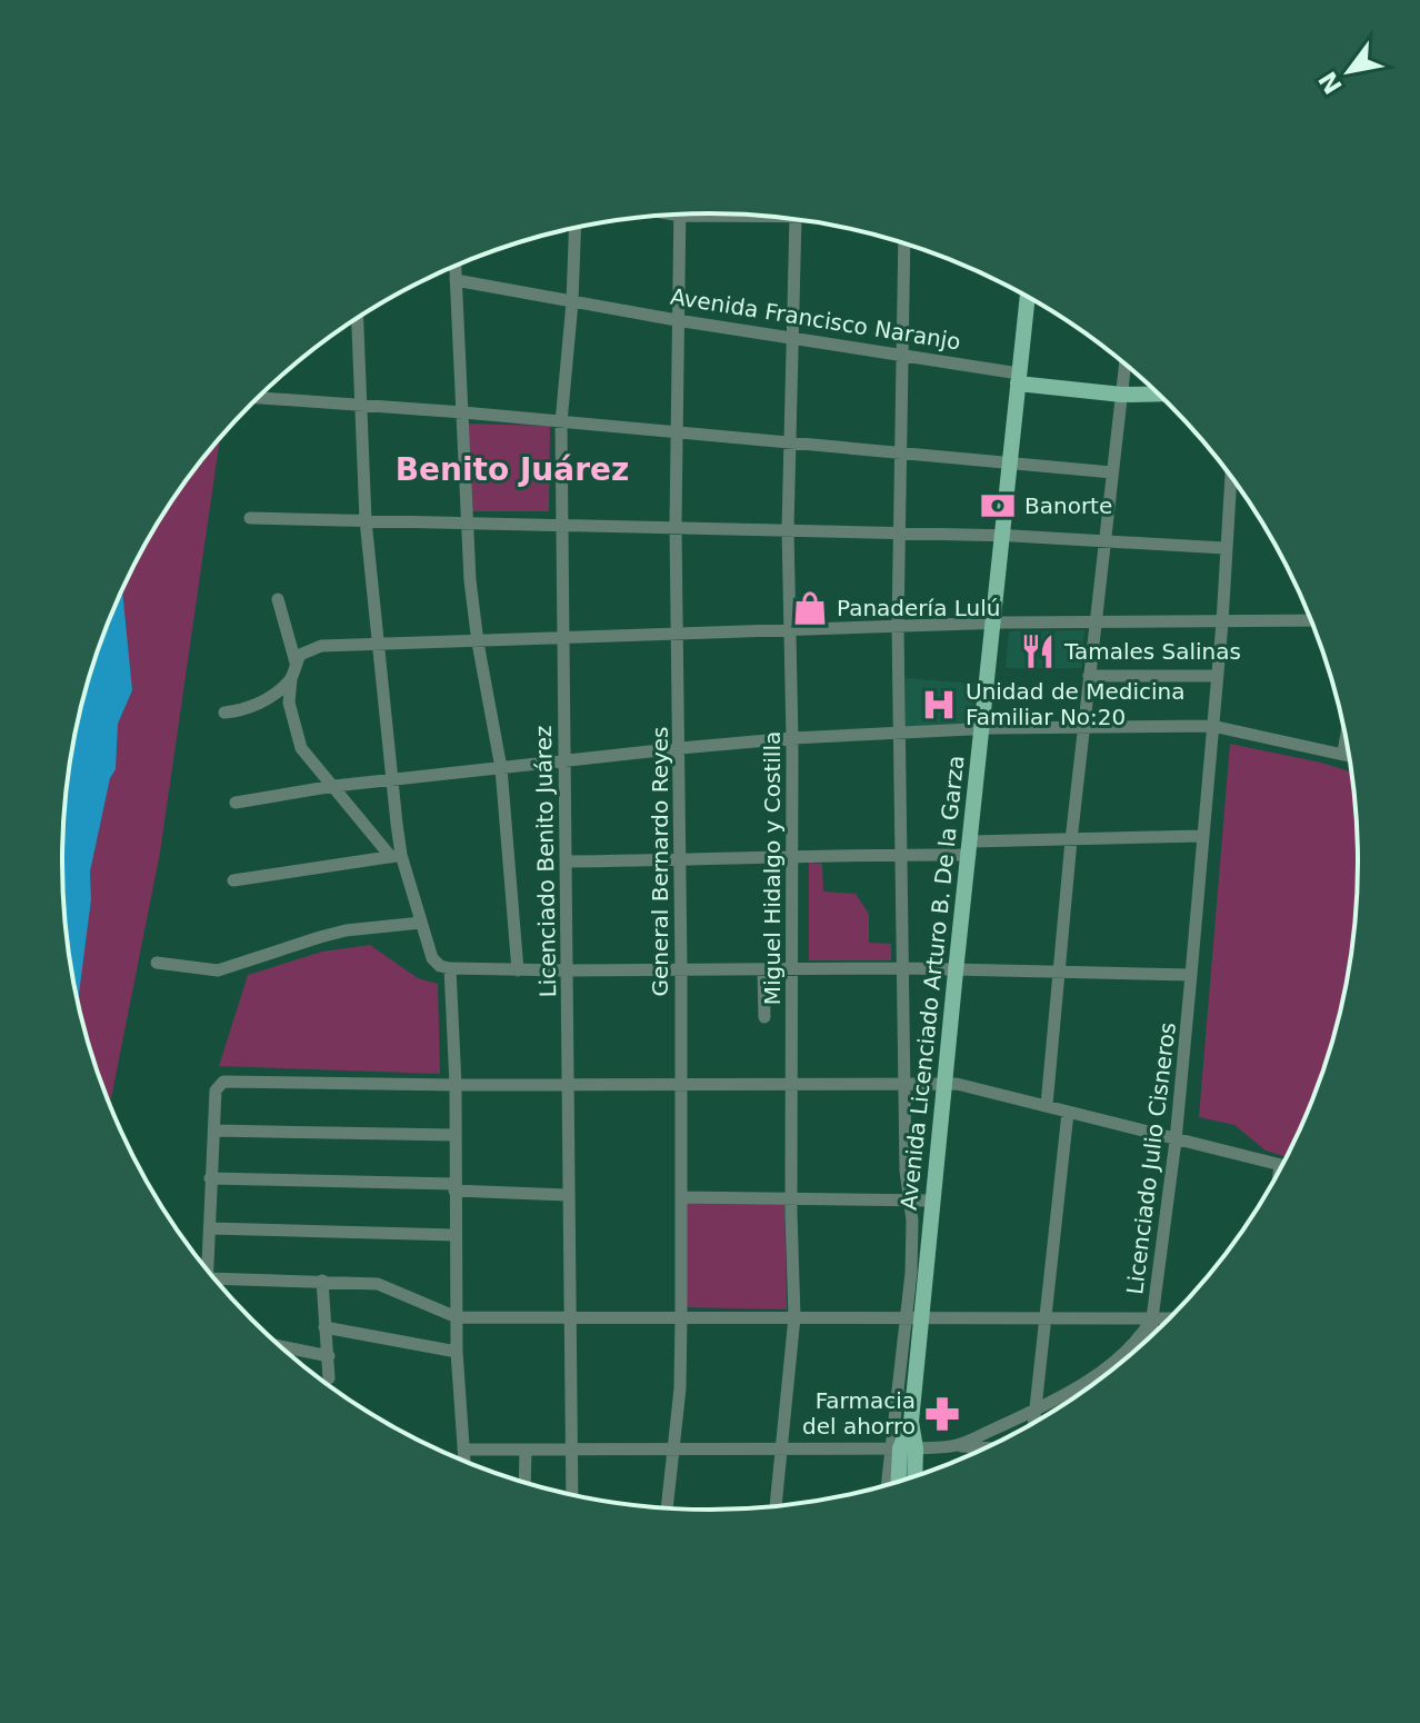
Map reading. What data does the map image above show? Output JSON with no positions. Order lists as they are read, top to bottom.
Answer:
{
  "streets": {
    "main road": ["Avenida Francisco Naranjo", "Avenida Licenciado Arturo B. De la Garza"],
    "street": [
      "Licenciado Benito Juárez",
      "General Bernardo Reyes",
      "Miguel Hidalgo y Costilla",
      "Licenciado Julio Cisneros"
    ]
  },
  "crossings": [
    ["Avenida Francisco Naranjo", "Licenciado Benito Juárez"],
    ["Avenida Francisco Naranjo", "General Bernardo Reyes"],
    ["Avenida Francisco Naranjo", "Miguel Hidalgo y Costilla"],
    ["Avenida Francisco Naranjo", "Avenida Licenciado Arturo B. De la Garza"],
    ["Licenciado Benito Juárez", "Licenciado Julio Cisneros"],
    ["General Bernardo Reyes", "Licenciado Julio Cisneros"],
    ["Miguel Hidalgo y Costilla", "Licenciado Julio Cisneros"],
    ["Avenida Licenciado Arturo B. De la Garza", "Licenciado Julio Cisneros"]
  ],
  "districts": ["Benito Juárez"],
  "places": {
    "bank": ["Banorte"],
    "shop": ["Panadería Lulú"],
    "restaurant": ["Tamales Salinas"],
    "hospital": ["Unidad de Medicina Familiar No:20"],
    "pharmacy": ["Farmacia del ahorro"]
  },
  "north": "bottom left"
}
